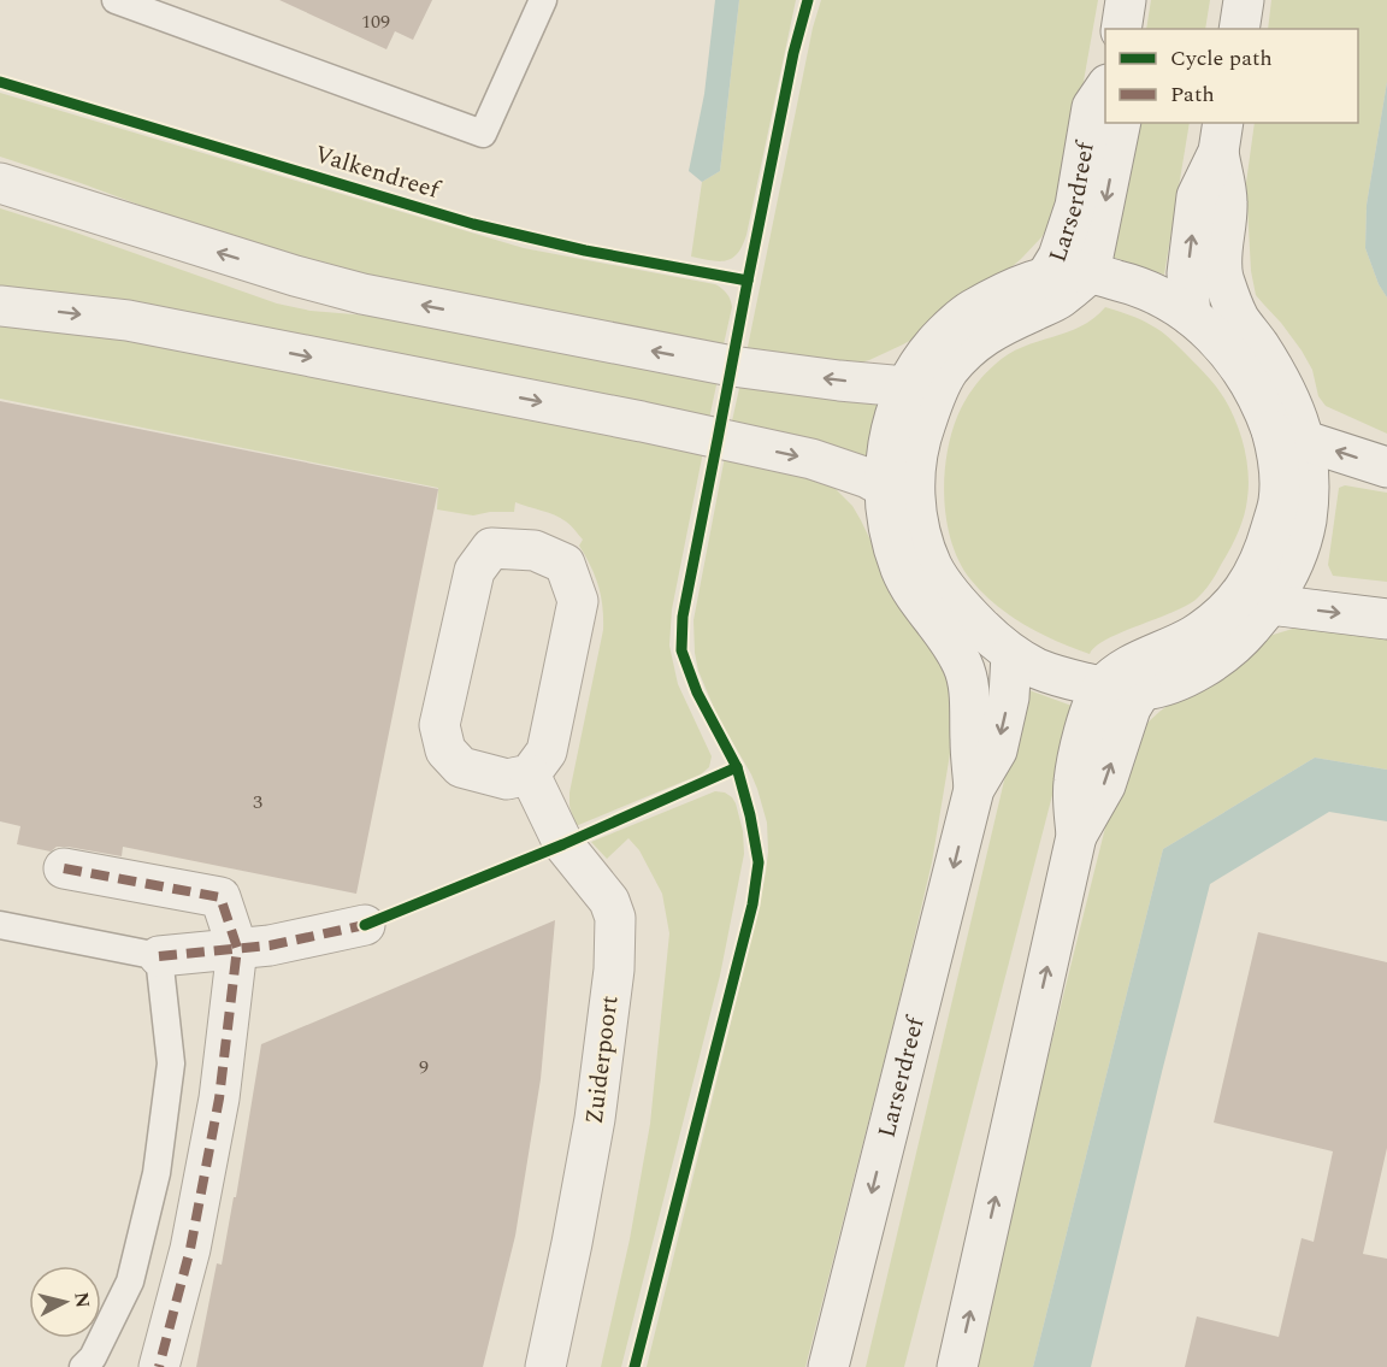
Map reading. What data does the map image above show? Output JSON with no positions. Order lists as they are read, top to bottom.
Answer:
{
  "streets": {
    "main road": ["Larserdreef", "Zuiderpoort"],
    "cycle path": ["Valkendreef"]
  },
  "house_numbers": ["109", "3", "9"],
  "legend": ["Cycle path", "Path"],
  "north": "right"
}
